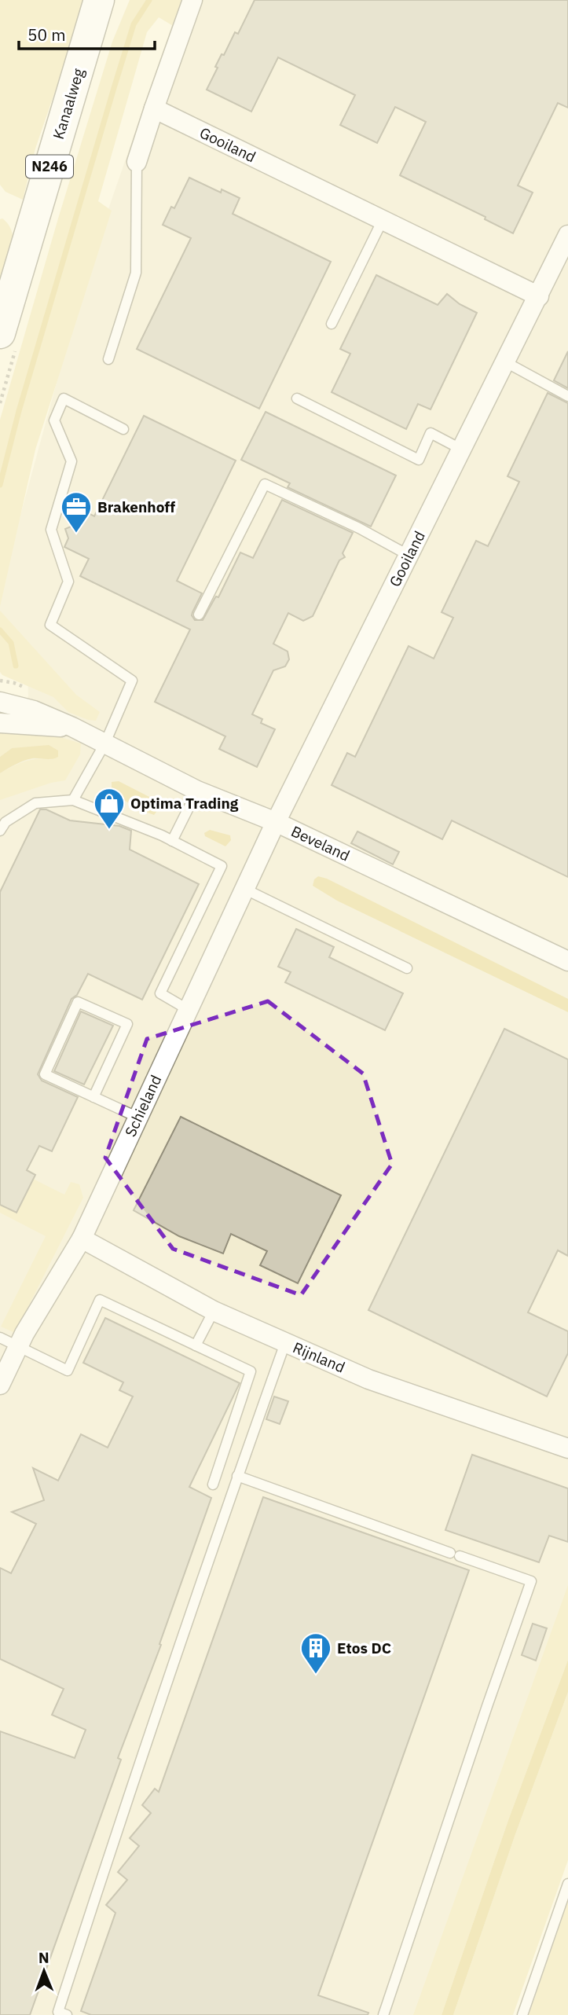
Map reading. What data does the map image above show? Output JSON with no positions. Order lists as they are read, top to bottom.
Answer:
{
  "streets": {
    "main road": ["Kanaalweg", "N246"],
    "street": [
      "Gooiland",
      "Beveland",
      "Schieland",
      "Rijnland"
    ]
  },
  "crossings": [
    ["Gooiland", "Beveland"],
    ["Gooiland", "Schieland"],
    ["Beveland", "Schieland"],
    ["Schieland", "Rijnland"]
  ],
  "places": {
    "office": ["Brakenhoff"],
    "shop": ["Optima Trading"],
    "building": ["Etos DC"]
  },
  "scale_bar": "50 m",
  "north": "top"
}
